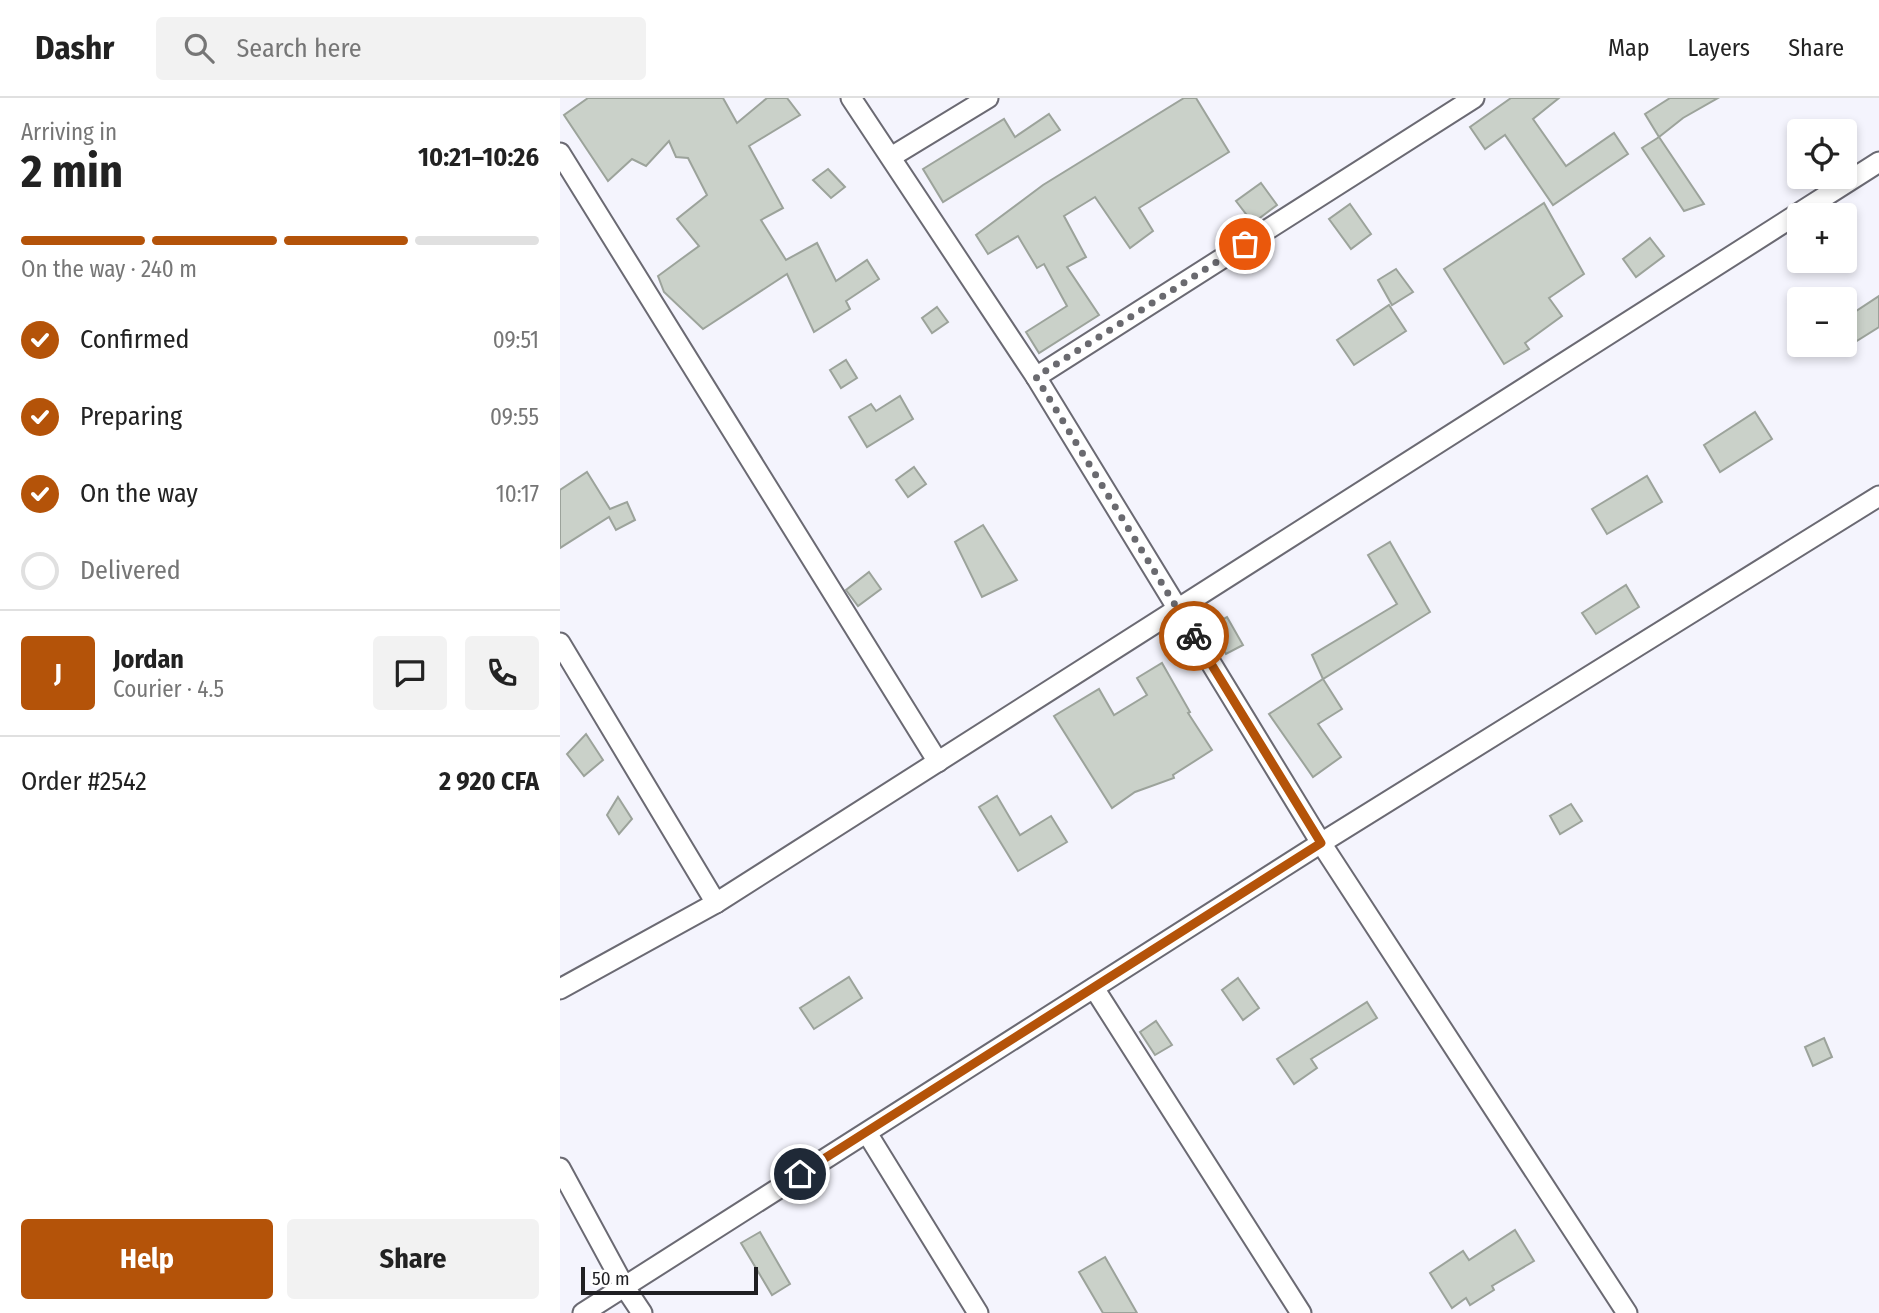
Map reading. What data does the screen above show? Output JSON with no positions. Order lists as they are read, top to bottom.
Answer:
{
  "scale_bar": "50 m",
  "page": {
    "header": "Dashr",
    "search": "Search here",
    "nav": ["Map", "Layers", "Share"],
    "heading": ["2 min", "Arriving in", "10:21–10:26"],
    "panel": [
      "Jordan",
      "Courier · 4.5",
      "Order #2542",
      "2 920 CFA"
    ],
    "map_buttons": ["+", "−"],
    "bar": "On the way · 240 m",
    "list": [
      ["Confirmed", "09:51"],
      ["Preparing", "09:55"],
      ["On the way", "10:17"],
      "Delivered"
    ],
    "round": "J",
    "buttons": ["Help", "Share"],
    "scale": "50 m"
  }
}
